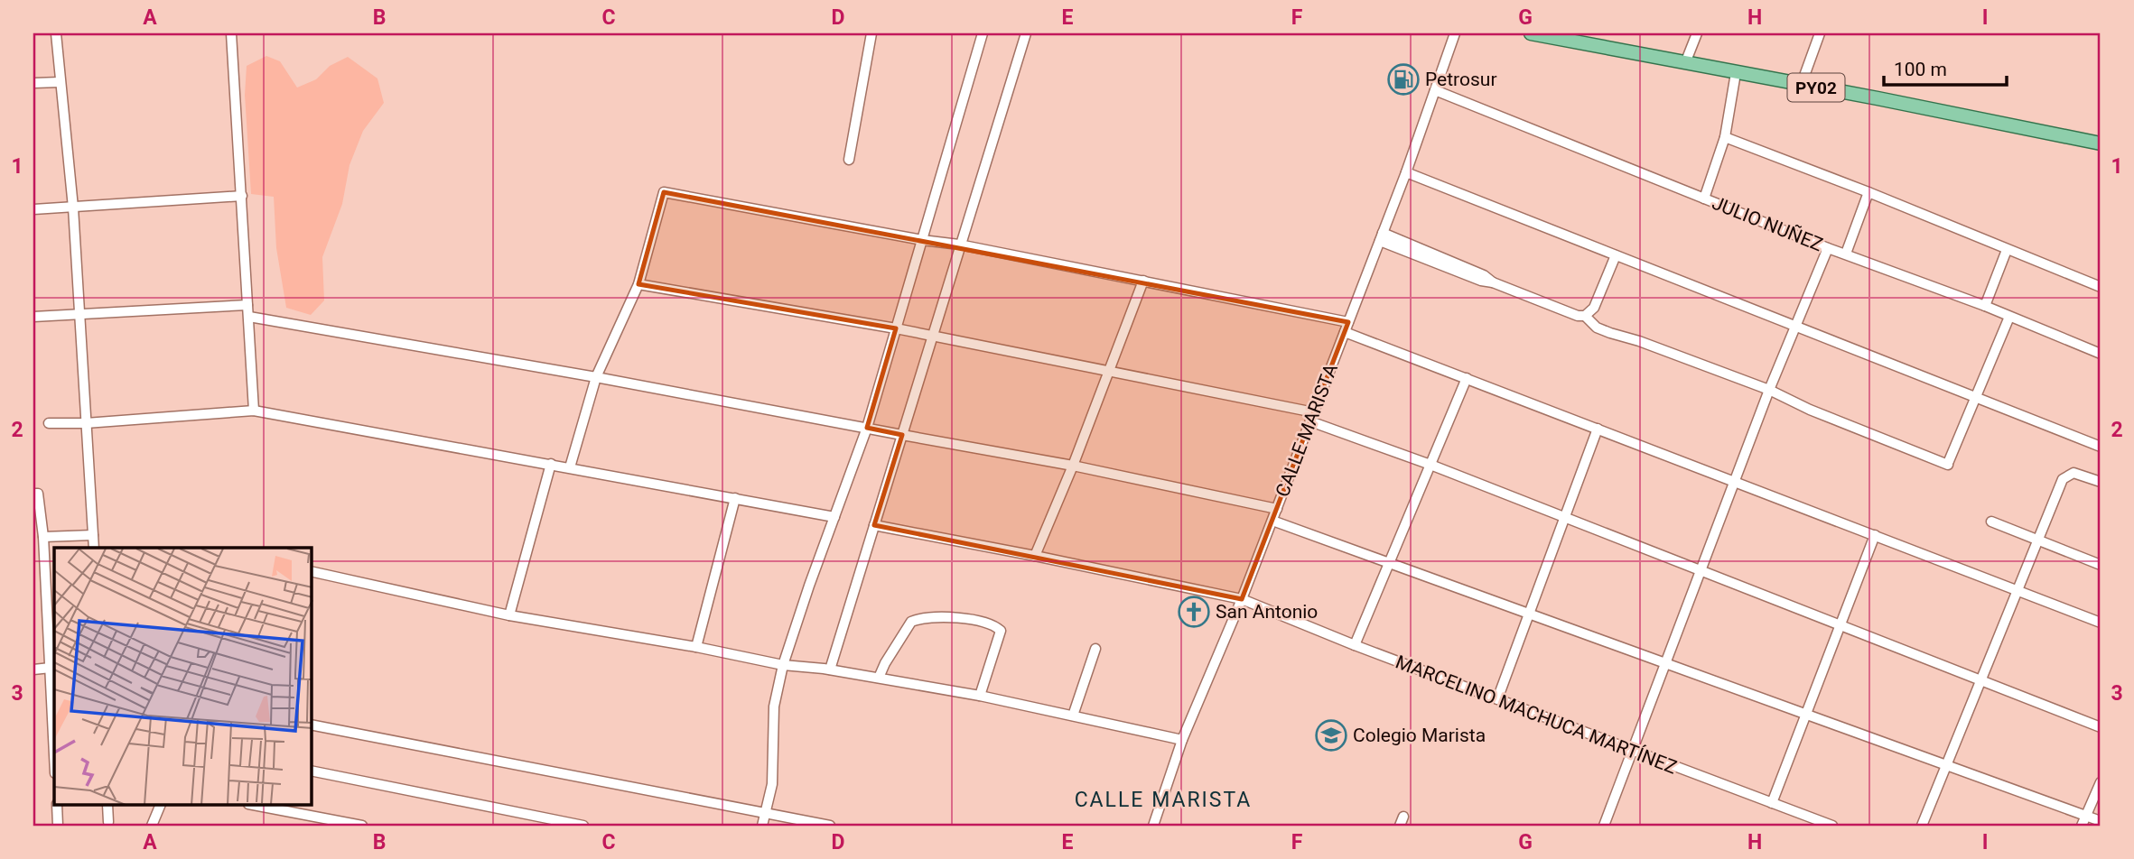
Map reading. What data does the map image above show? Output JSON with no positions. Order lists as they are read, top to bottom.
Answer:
{
  "streets": {
    "main road": ["PY02"],
    "street": ["JULIO NUÑEZ", "CALLE MARISTA", "MARCELINO MACHUCA MARTÍNEZ"]
  },
  "crossings": [
    ["JULIO NUÑEZ", "CALLE MARISTA"],
    ["CALLE MARISTA", "MARCELINO MACHUCA MARTÍNEZ"]
  ],
  "districts": ["CALLE MARISTA"],
  "places": {
    "fuel station": ["Petrosur"],
    "church": ["San Antonio"],
    "school or university": ["Colegio Marista"]
  },
  "scale_bar": "100 m",
  "grid": {
    "columns": [
      "A",
      "B",
      "C",
      "D",
      "E",
      "F",
      "G",
      "H",
      "I"
    ],
    "rows": ["1", "2", "3"]
  }
}
